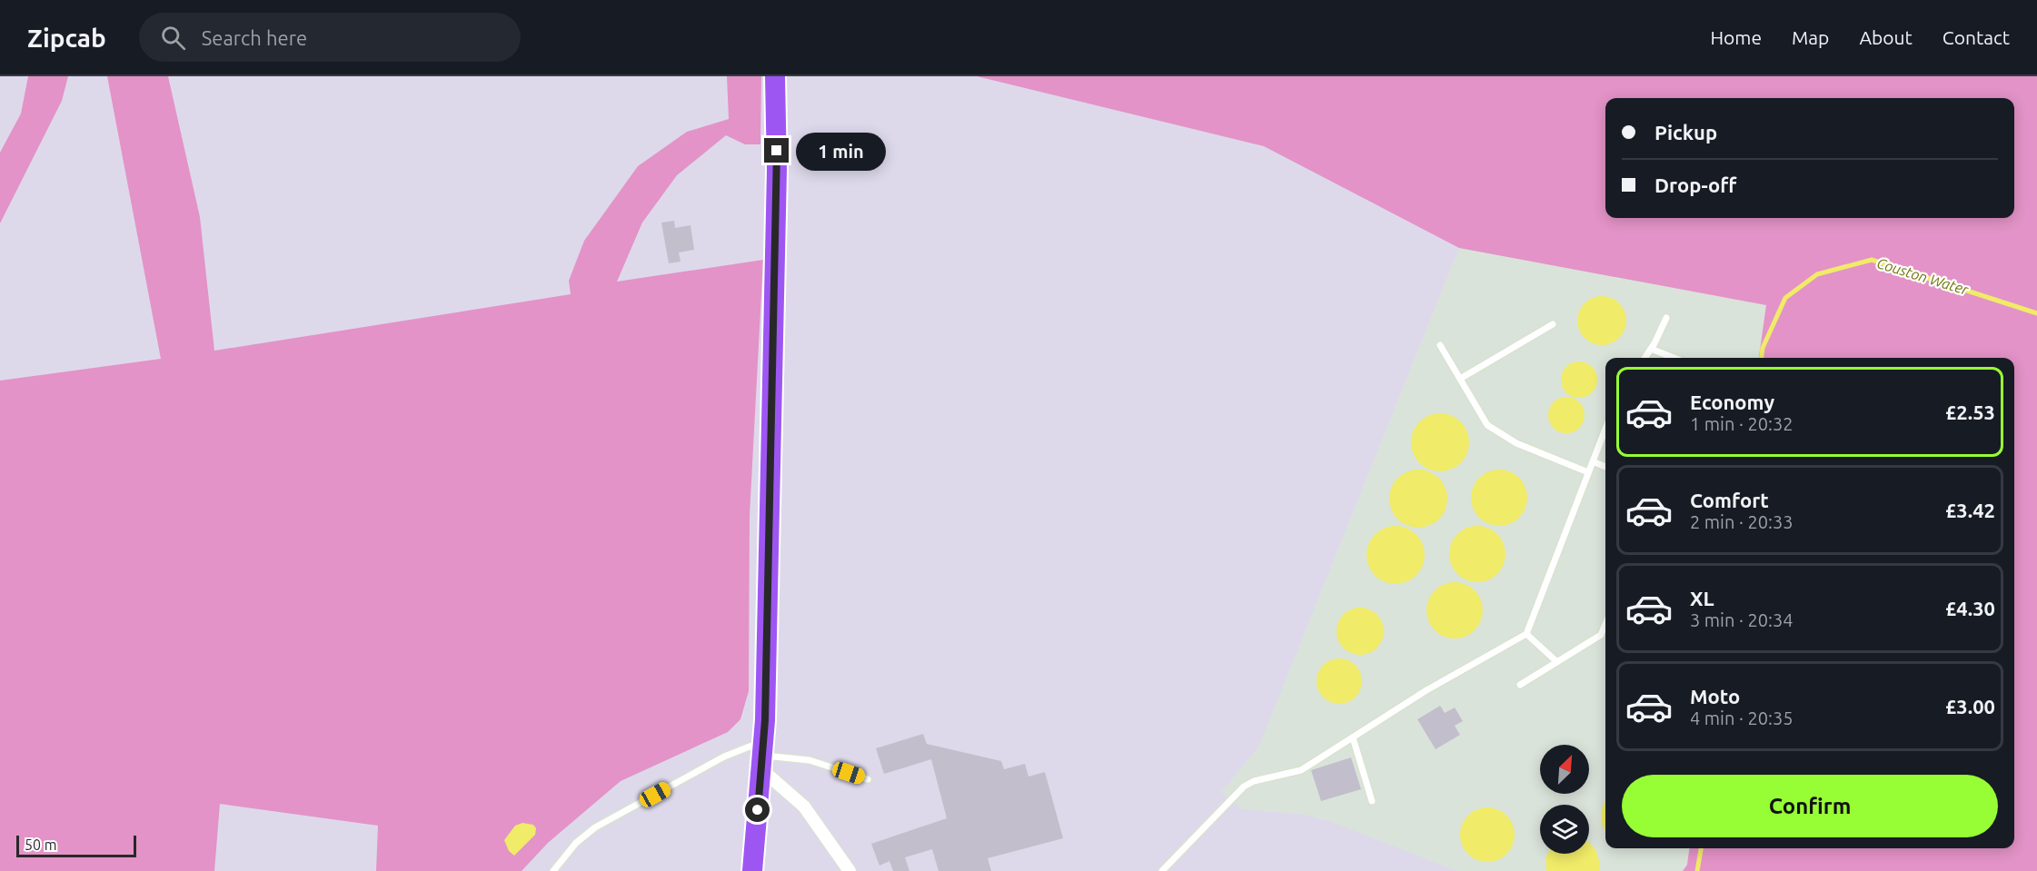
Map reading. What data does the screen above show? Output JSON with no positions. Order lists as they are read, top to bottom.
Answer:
{
  "water": ["Couston Water"],
  "scale_bar": "50 m",
  "north": "top right",
  "page": {
    "header": "Zipcab",
    "search": "Search here",
    "nav": [
      "Home",
      "Map",
      "About",
      "Contact"
    ],
    "banner": ["Pickup", "Drop-off"],
    "bubble": "1 min",
    "list": [
      {
        "name": "Economy",
        "note": "1 min · 20:32",
        "value": "£2.53"
      },
      {
        "name": "Comfort",
        "note": "2 min · 20:33",
        "value": "£3.42"
      },
      {
        "name": "XL",
        "note": "3 min · 20:34",
        "value": "£4.30"
      },
      {
        "name": "Moto",
        "note": "4 min · 20:35",
        "value": "£3.00"
      }
    ],
    "buttons": "Confirm",
    "scale": "50 m"
  }
}
